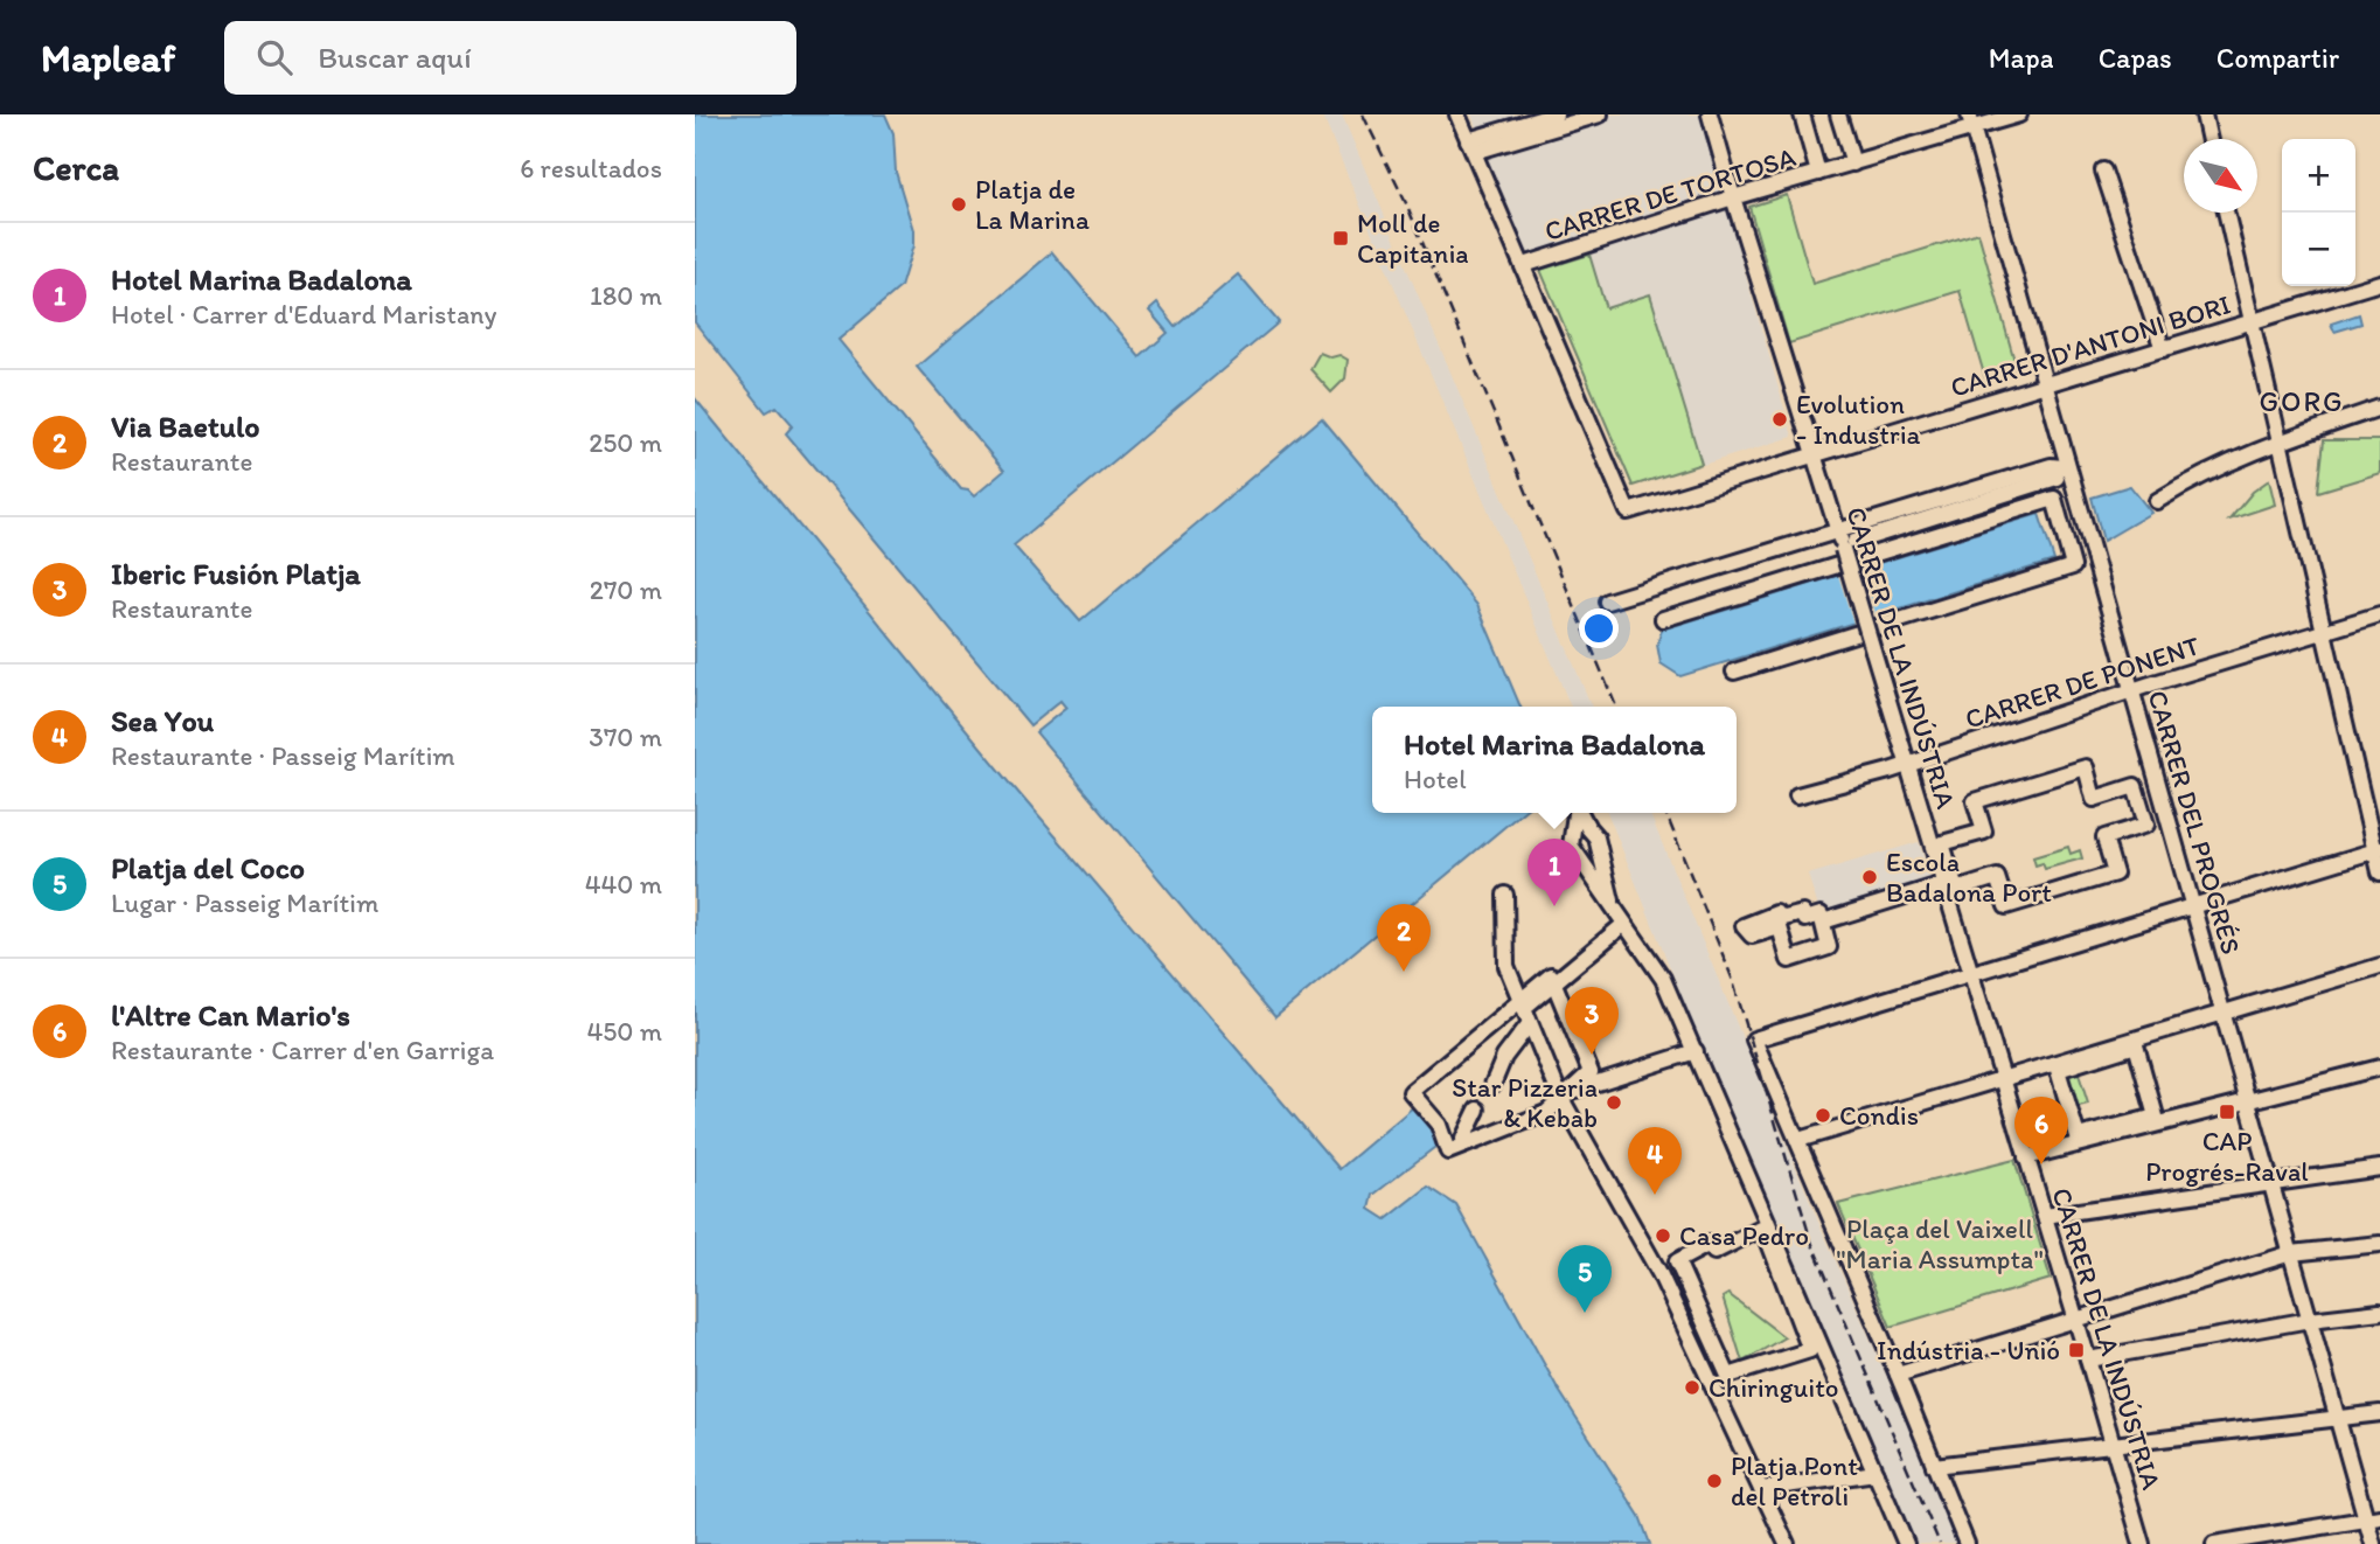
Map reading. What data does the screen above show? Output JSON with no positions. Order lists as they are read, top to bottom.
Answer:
{
  "streets": {
    "street": [
      "CARRER DE TORTOSA",
      "CARRER D'ANTONI BORI",
      "CARRER DE LA INDÚSTRIA",
      "CARRER DE PONENT",
      "CARRER DEL PROGRÉS"
    ]
  },
  "crossings": [
    ["CARRER DE TORTOSA", "CARRER D'ANTONI BORI"],
    ["CARRER DE TORTOSA", "CARRER DE LA INDÚSTRIA"],
    ["CARRER DE TORTOSA", "CARRER DEL PROGRÉS"],
    ["CARRER D'ANTONI BORI", "CARRER DE LA INDÚSTRIA"],
    ["CARRER D'ANTONI BORI", "CARRER DEL PROGRÉS"],
    ["CARRER DE LA INDÚSTRIA", "CARRER DE PONENT"],
    ["CARRER DE PONENT", "CARRER DEL PROGRÉS"]
  ],
  "districts": ["GORG"],
  "parks": ["Plaça del Vaixell \"Maria Assumpta\""],
  "places": {
    "other": [
      "Platja de La Marina",
      "Evolution - Industria",
      "Escola Badalona Port",
      "Star Pizzeria & Kebab",
      "Condis",
      "Casa Pedro",
      "Chiringuito",
      "Platja Pont del Petroli"
    ],
    "transit": ["Moll de Capitania", "CAP Progrés-Raval", "Indústria - Unió"]
  },
  "north": "bottom right",
  "page": {
    "header": "Mapleaf",
    "search": "Buscar aquí",
    "nav": ["Mapa", "Capas", "Compartir"],
    "heading": ["Cerca", "6 resultados"],
    "map_buttons": ["+", "−"],
    "list": [
      {
        "mark": "1",
        "name": "Hotel Marina Badalona",
        "note": "Hotel · Carrer d'Eduard Maristany",
        "value": "180 m"
      },
      {
        "mark": "2",
        "name": "Via Baetulo",
        "note": "Restaurante",
        "value": "250 m"
      },
      {
        "mark": "3",
        "name": "Iberic Fusión Platja",
        "note": "Restaurante",
        "value": "270 m"
      },
      {
        "mark": "4",
        "name": "Sea You",
        "note": "Restaurante · Passeig Marítim",
        "value": "370 m"
      },
      {
        "mark": "5",
        "name": "Platja del Coco",
        "note": "Lugar · Passeig Marítim",
        "value": "440 m"
      },
      {
        "mark": "6",
        "name": "l'Altre Can Mario's",
        "note": "Restaurante · Carrer d'en Garriga",
        "value": "450 m"
      }
    ],
    "popup": ["Hotel Marina Badalona", "Hotel"],
    "pins": [
      "1",
      "2",
      "3",
      "6",
      "4",
      "5"
    ]
  }
}
